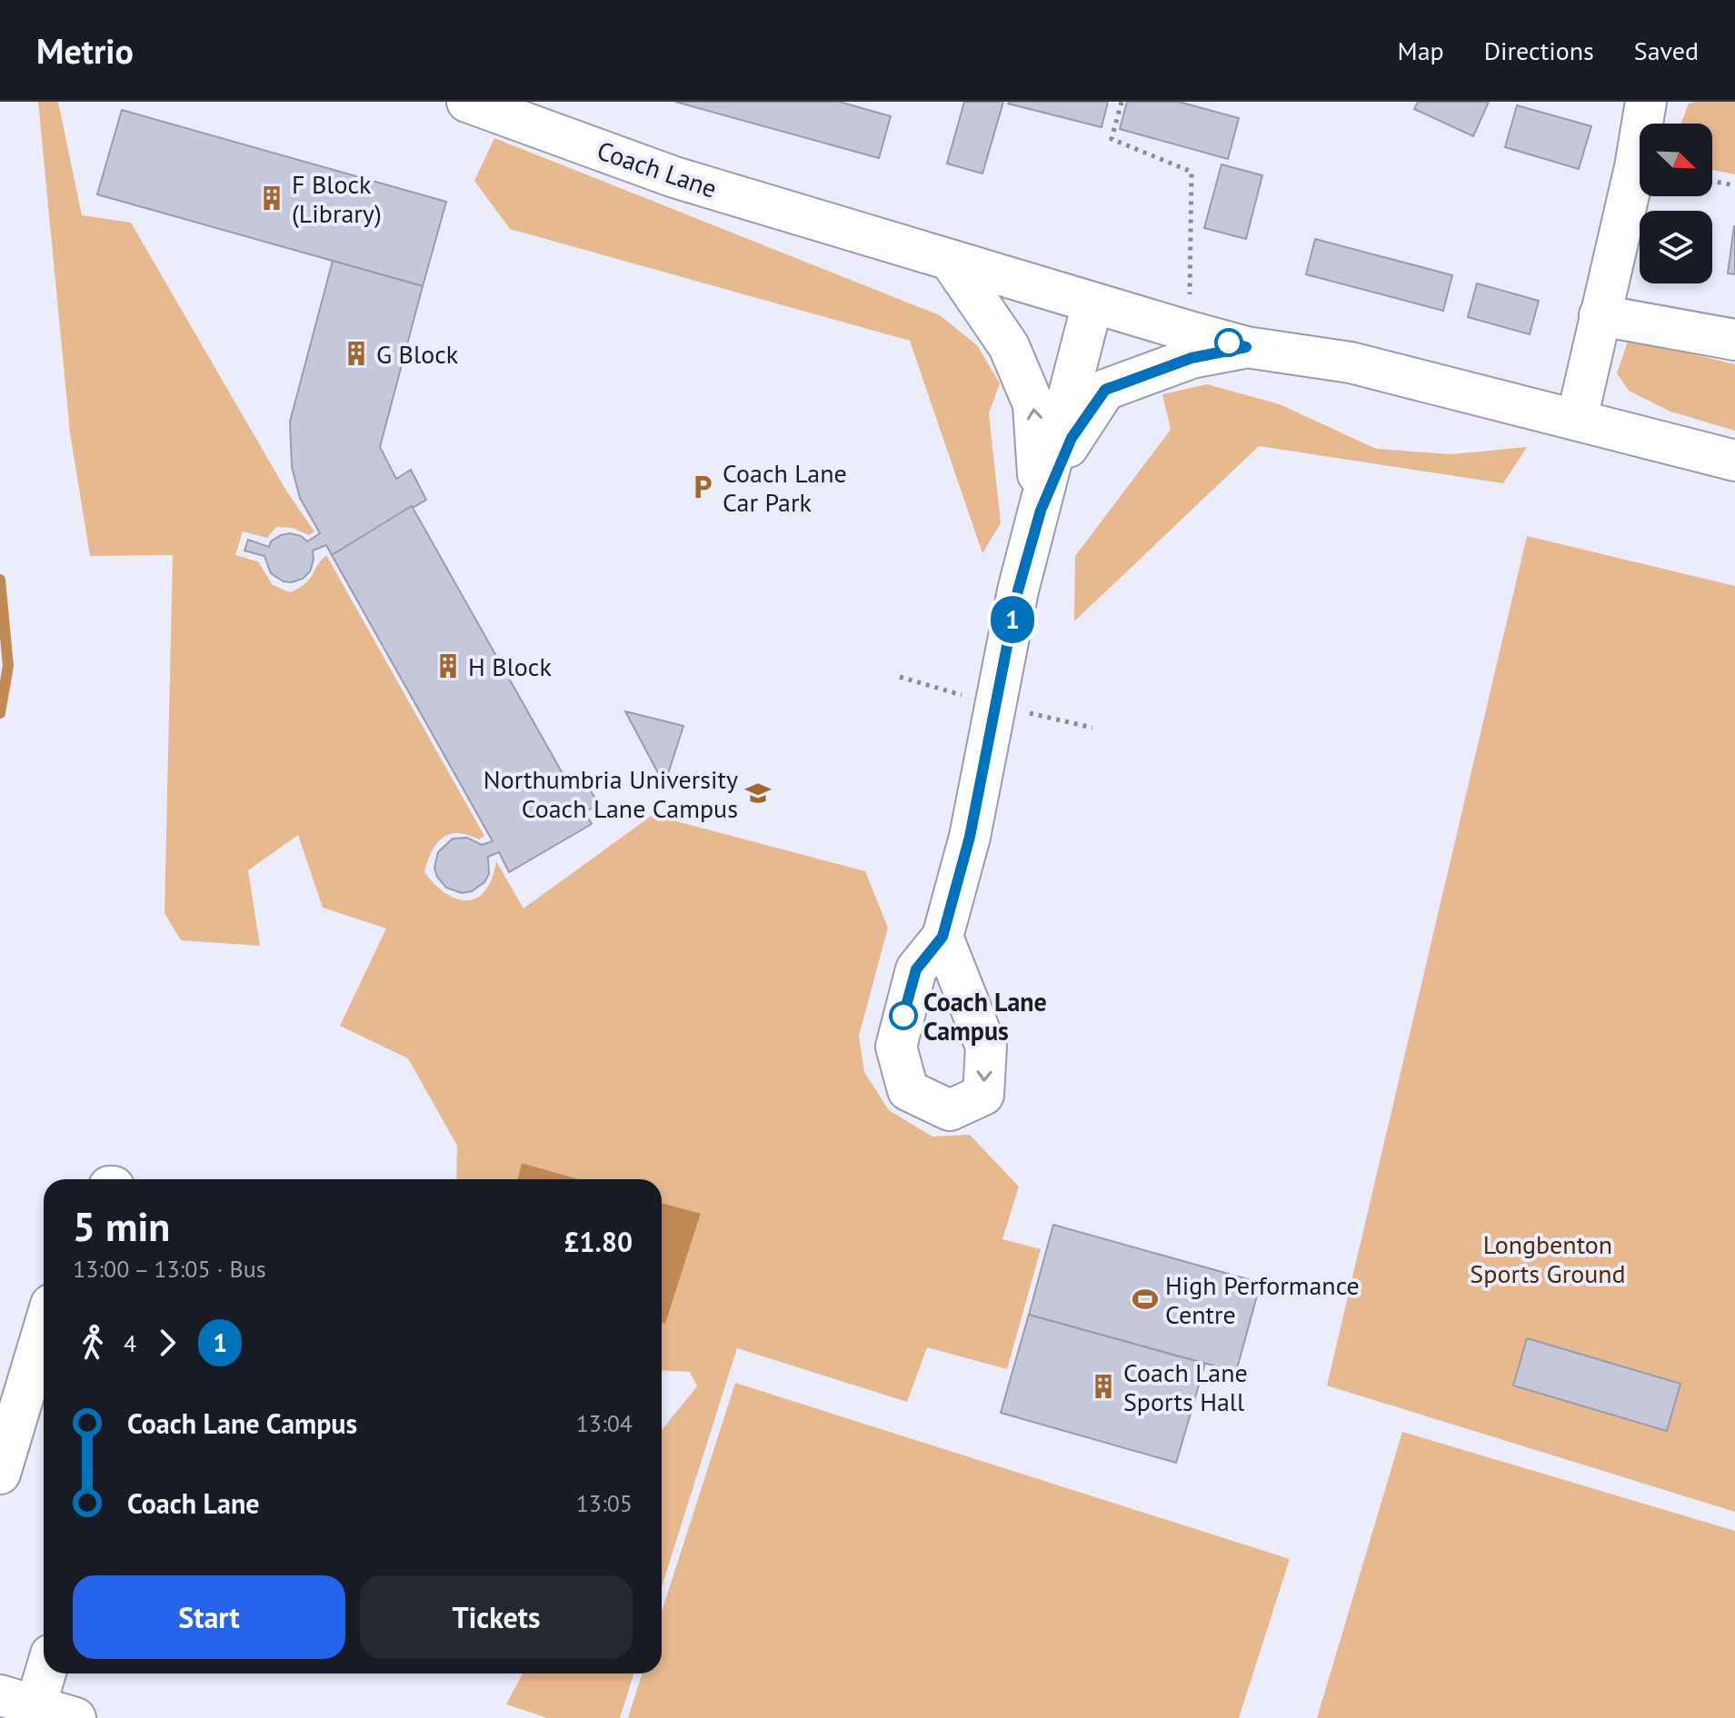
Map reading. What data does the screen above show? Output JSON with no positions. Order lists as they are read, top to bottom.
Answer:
{
  "streets": {
    "street": ["Coach Lane"]
  },
  "parks": ["Longbenton Sports Ground"],
  "places": {
    "building": [
      "F Block (Library)",
      "G Block",
      "H Block",
      "Coach Lane Sports Hall"
    ],
    "parking": ["Coach Lane Car Park"],
    "school or university": ["Northumbria University Coach Lane Campus"],
    "other": ["Coach Lane Campus"],
    "sports": ["High Performance Centre"]
  },
  "lines": ["bus line 1"],
  "north": "bottom right",
  "page": {
    "header": "Metrio",
    "nav": ["Map", "Directions", "Saved"],
    "on_map": "1",
    "heading": ["5 min", "13:00 – 13:05 · Bus", "£1.80"],
    "legs": ["4", "1"],
    "list": [
      {
        "name": "Coach Lane Campus",
        "value": "13:04"
      },
      {
        "name": "Coach Lane",
        "value": "13:05"
      }
    ],
    "buttons": ["Start", "Tickets"]
  }
}
